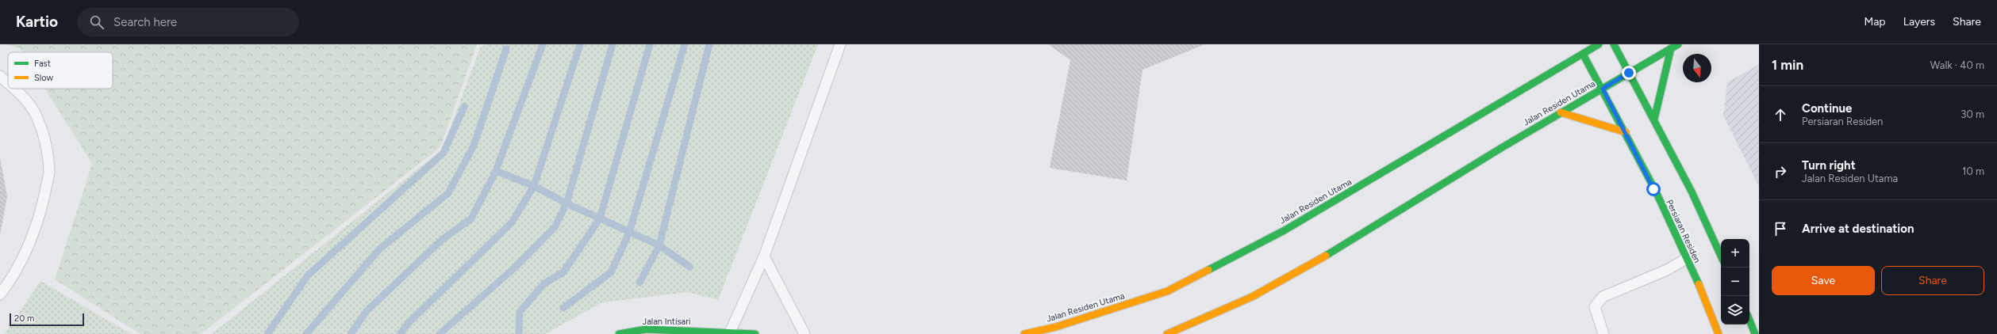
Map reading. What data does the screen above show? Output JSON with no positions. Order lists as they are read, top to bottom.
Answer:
{
  "streets": {
    "street": ["Jalan Residen Utama", "Persiaran Residen", "Jalan Intisari"]
  },
  "crossings": [
    ["Jalan Residen Utama", "Persiaran Residen"]
  ],
  "legend": ["Fast", "Slow"],
  "scale_bar": "20 m",
  "north": "bottom",
  "page": {
    "header": "Kartio",
    "search": "Search here",
    "nav": ["Map", "Layers", "Share"],
    "heading": ["1 min", "Walk · 40 m"],
    "list": [
      ["Continue", "Persiaran Residen", "30 m"],
      ["Turn right", "Jalan Residen Utama", "10 m"],
      "Arrive at destination"
    ],
    "map_buttons": ["+", "−"],
    "buttons": ["Save", "Share"],
    "scale": "20 m"
  }
}
